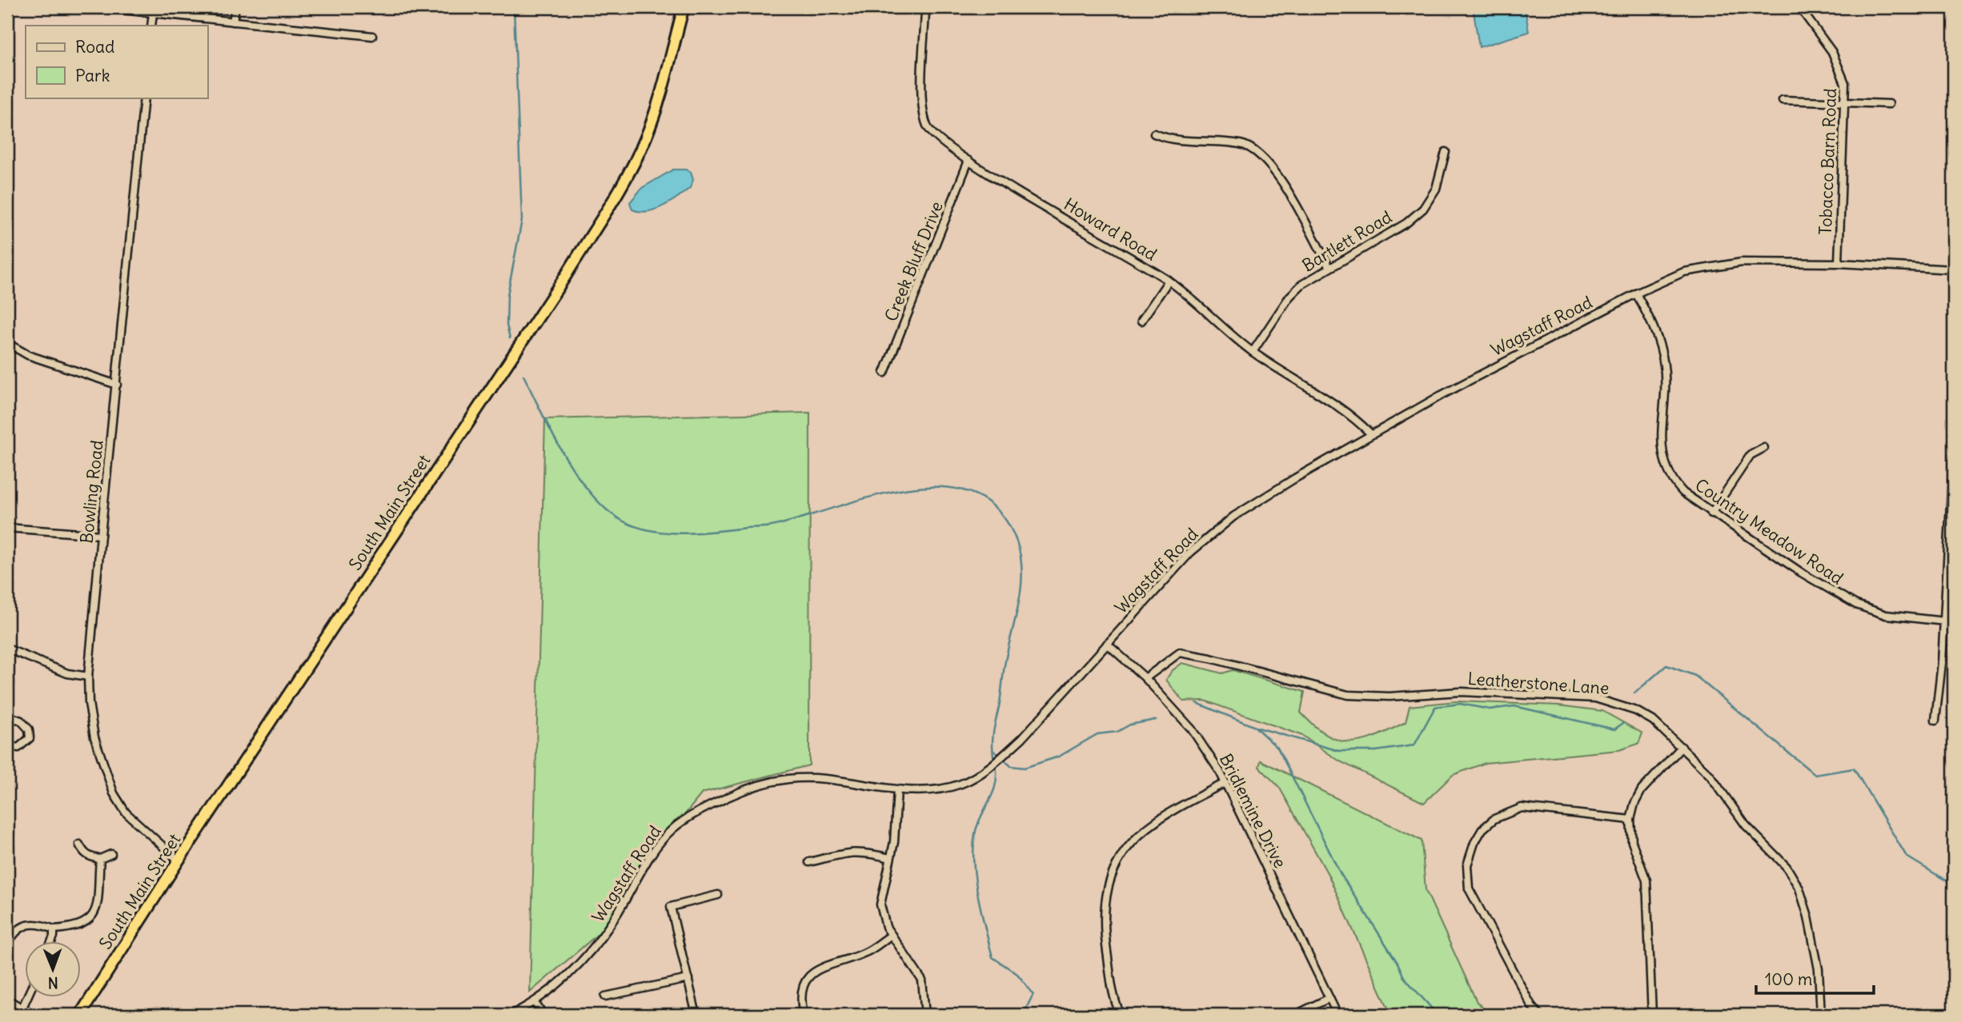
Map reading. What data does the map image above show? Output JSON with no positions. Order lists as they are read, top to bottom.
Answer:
{
  "streets": {
    "highway": ["South Main Street"],
    "street": [
      "Tobacco Barn Road",
      "Howard Road",
      "Bartlett Road",
      "Creek Bluff Drive",
      "Wagstaff Road",
      "Bowling Road",
      "Country Meadow Road",
      "Leatherstone Lane",
      "Bridlemine Drive"
    ]
  },
  "crossings": [
    ["Tobacco Barn Road", "Wagstaff Road"],
    ["Howard Road", "Bartlett Road"],
    ["Howard Road", "Creek Bluff Drive"],
    ["Howard Road", "Wagstaff Road"],
    ["Wagstaff Road", "Country Meadow Road"],
    ["Wagstaff Road", "Bridlemine Drive"],
    ["Bowling Road", "South Main Street"],
    ["Leatherstone Lane", "Bridlemine Drive"]
  ],
  "legend": ["Road", "Park"],
  "scale_bar": "100 m",
  "north": "bottom"
}
